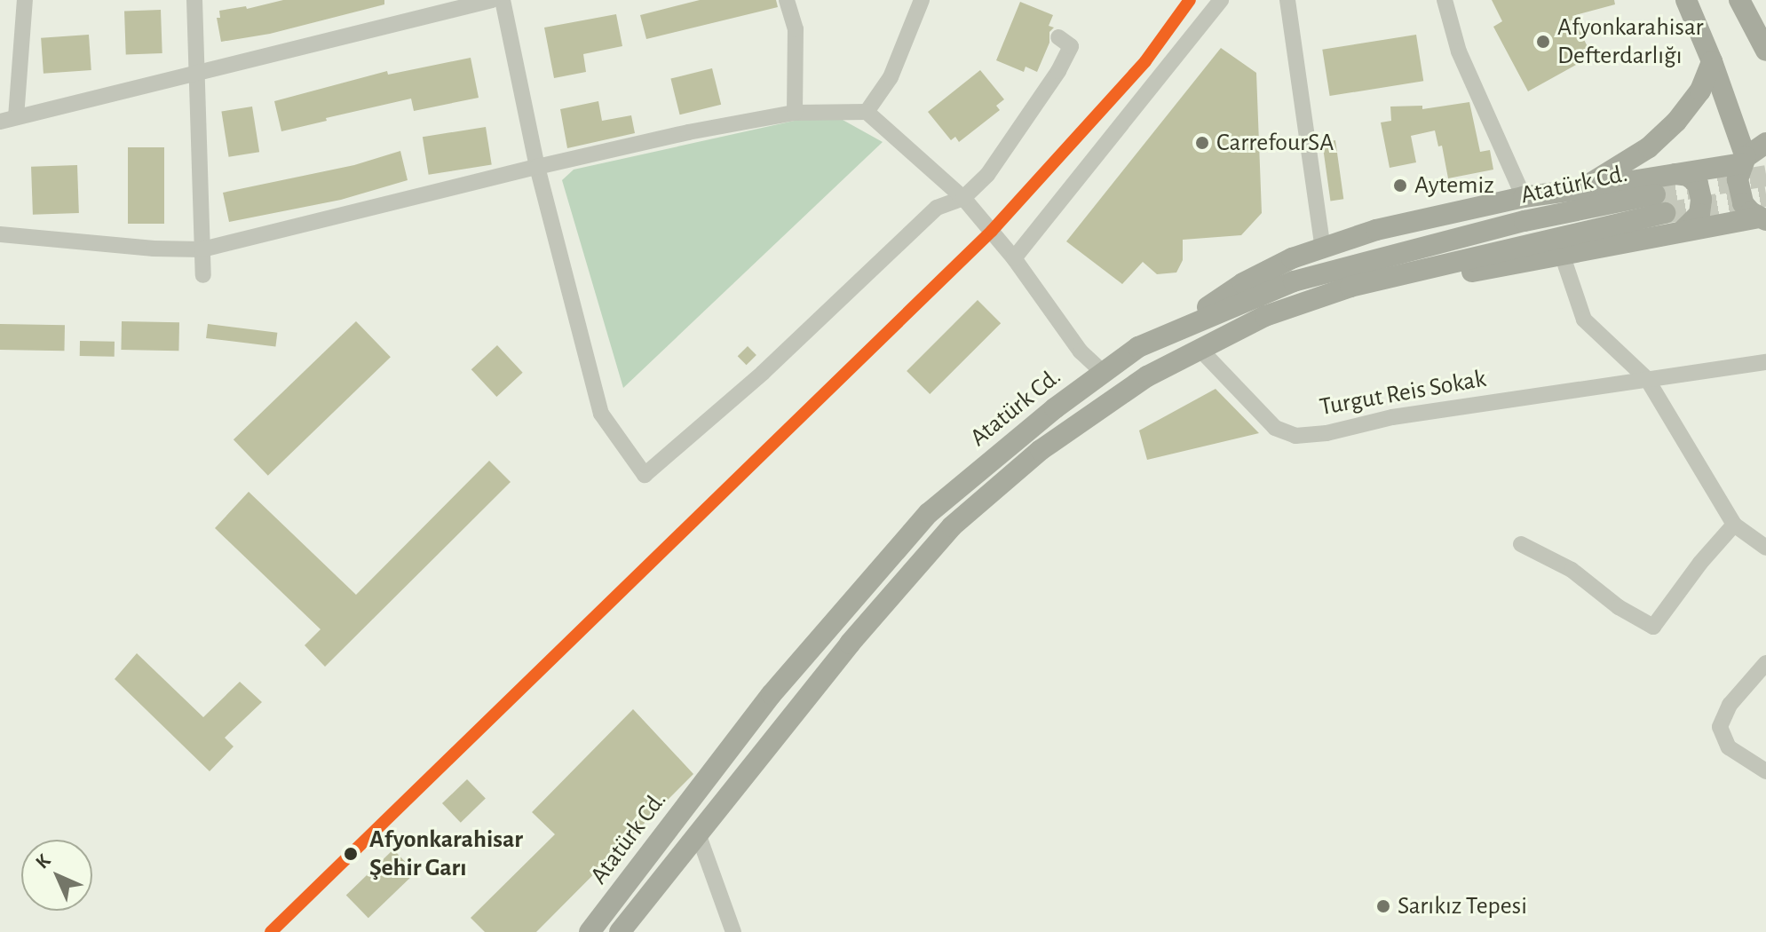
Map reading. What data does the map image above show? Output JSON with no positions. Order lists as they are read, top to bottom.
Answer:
{
  "streets": {
    "main road": ["Atatürk Cd."],
    "street": ["Turgut Reis Sokak"]
  },
  "crossings": [
    ["Atatürk Cd.", "Turgut Reis Sokak"]
  ],
  "places": [
    "Afyonkarahisar Defterdarlığı",
    "CarrefourSA",
    "Aytemiz",
    "Afyonkarahisar Şehir Garı",
    "Sarıkız Tepesi"
  ],
  "north": "top left"
}
